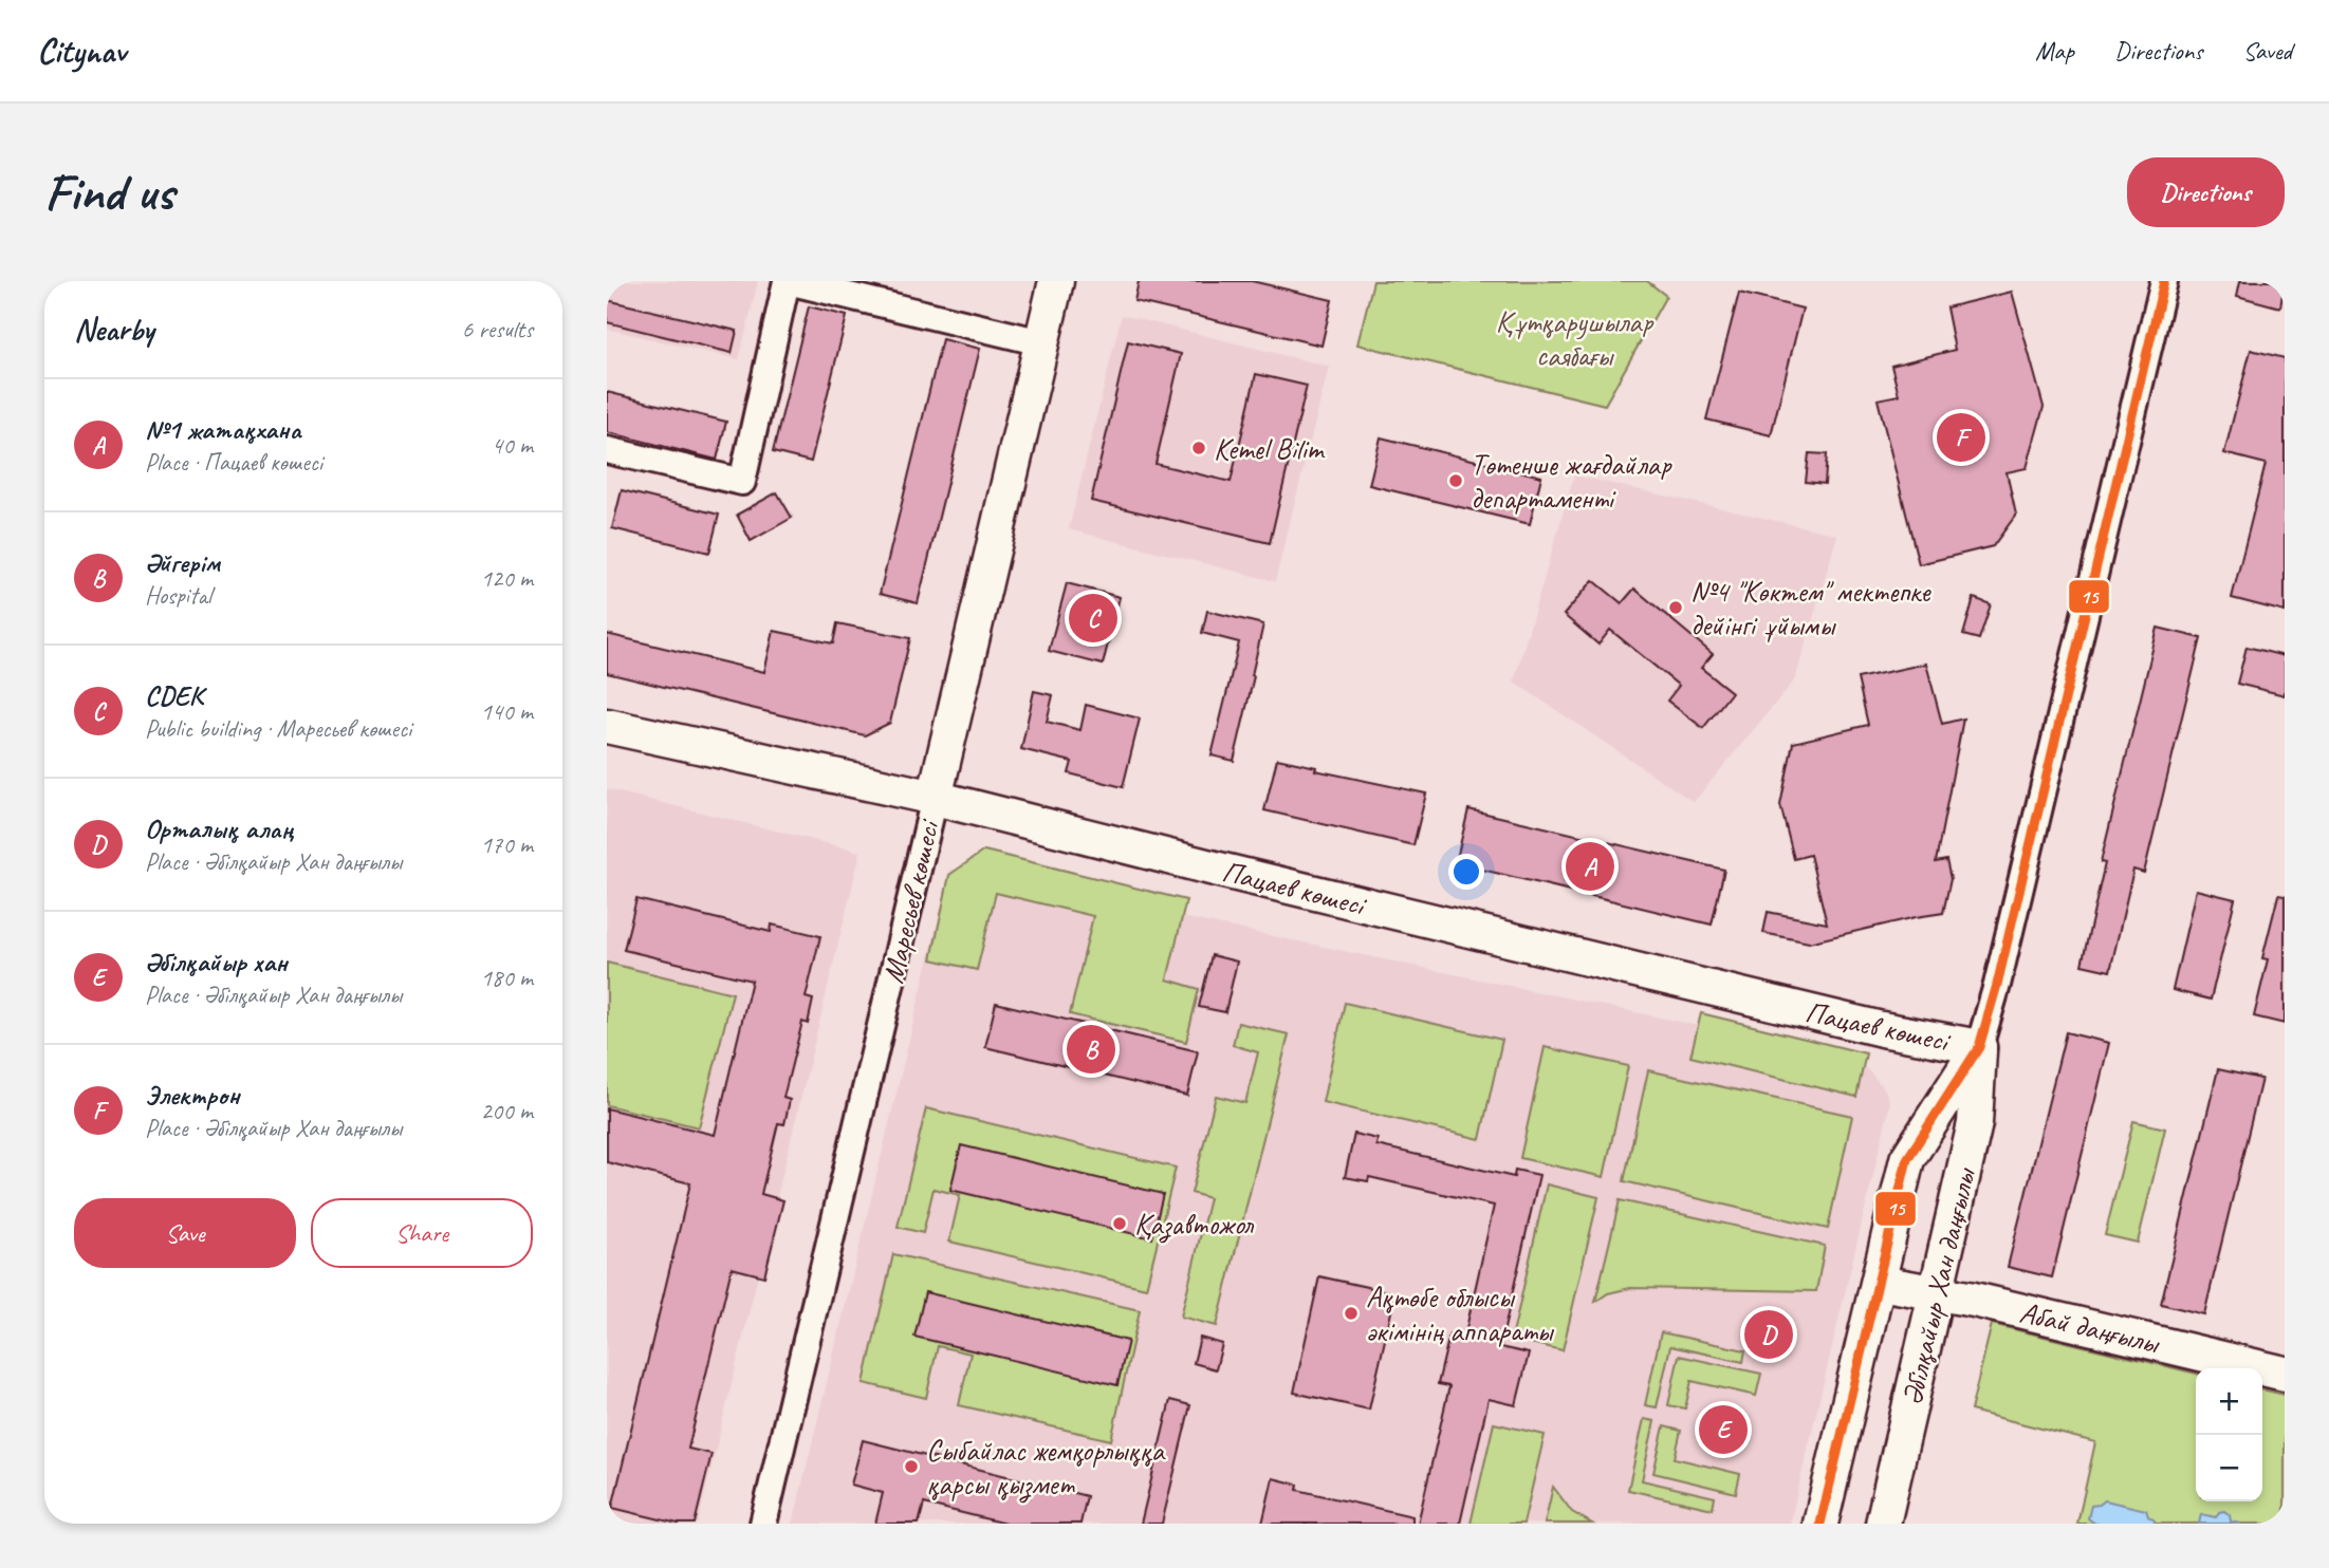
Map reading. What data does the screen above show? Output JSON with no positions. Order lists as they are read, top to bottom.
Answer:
{
  "streets": {
    "main road": [
      "Пацаев көшесі",
      "Маресьев көшесі",
      "Әбілқайыр Хан даңғылы",
      "Абай даңғылы"
    ]
  },
  "crossings": [
    ["Пацаев көшесі", "Маресьев көшесі"],
    ["Пацаев көшесі", "Әбілқайыр Хан даңғылы"],
    ["Әбілқайыр Хан даңғылы", "Абай даңғылы"]
  ],
  "parks": ["Құтқарушылар саябағы"],
  "places": [
    "Kemel Bilim",
    "Төтенше жағдайлар департаменті",
    "№4 \"Көктем\" мектепке дейінгі ұйымы",
    "Қазавтожол",
    "Ақтөбе облысы әкімінің аппараты",
    "Сыбайлас жемқорлыққа қарсы қызмет"
  ],
  "lines": ["transit line 15"],
  "page": {
    "header": "Citynav",
    "nav": ["Map", "Directions", "Saved"],
    "buttons": [
      "Directions",
      ["Save", "Share"]
    ],
    "title": "Find us",
    "heading": ["Nearby", "6 results"],
    "list": [
      {
        "mark": "A",
        "name": "№1 жатақхана",
        "note": "Place · Пацаев көшесі",
        "value": "40 m"
      },
      {
        "mark": "B",
        "name": "Әйгерім",
        "note": "Hospital",
        "value": "120 m"
      },
      {
        "mark": "C",
        "name": "CDEK",
        "note": "Public building · Маресьев көшесі",
        "value": "140 m"
      },
      {
        "mark": "D",
        "name": "Орталық алаң",
        "note": "Place · Әбілқайыр Хан даңғылы",
        "value": "170 m"
      },
      {
        "mark": "E",
        "name": "Әбілқайыр хан",
        "note": "Place · Әбілқайыр Хан даңғылы",
        "value": "180 m"
      },
      {
        "mark": "F",
        "name": "Электрон",
        "note": "Place · Әбілқайыр Хан даңғылы",
        "value": "200 m"
      }
    ],
    "pins": [
      "F",
      "C",
      "A",
      "B",
      "D",
      "E"
    ],
    "map_buttons": ["+", "−"]
  }
}
